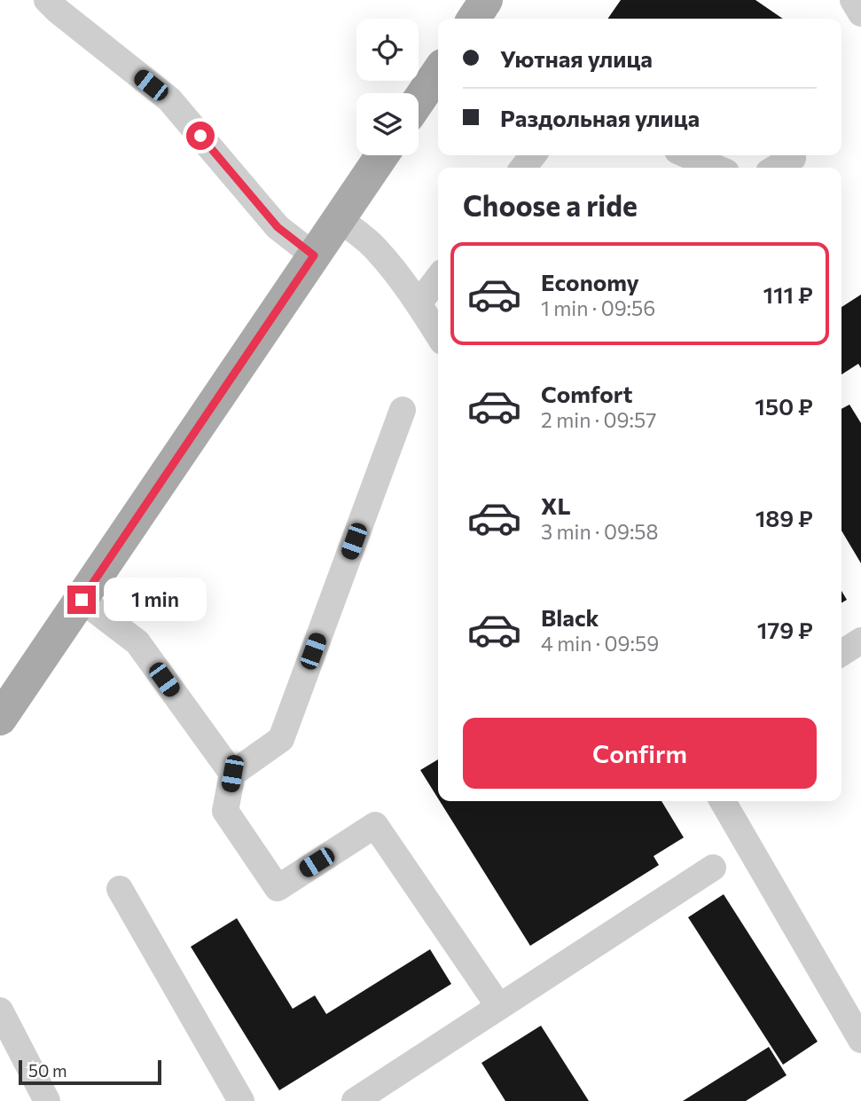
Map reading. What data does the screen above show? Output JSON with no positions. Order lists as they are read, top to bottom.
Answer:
{
  "scale_bar": "50 m",
  "page": {
    "banner": ["Уютная улица", "Раздольная улица"],
    "heading": "Choose a ride",
    "list": [
      {
        "name": "Economy",
        "note": "1 min · 09:56",
        "value": "111 ₽"
      },
      {
        "name": "Comfort",
        "note": "2 min · 09:57",
        "value": "150 ₽"
      },
      {
        "name": "XL",
        "note": "3 min · 09:58",
        "value": "189 ₽"
      },
      {
        "name": "Black",
        "note": "4 min · 09:59",
        "value": "179 ₽"
      }
    ],
    "bubble": "1 min",
    "buttons": "Confirm",
    "scale": "50 m"
  }
}
